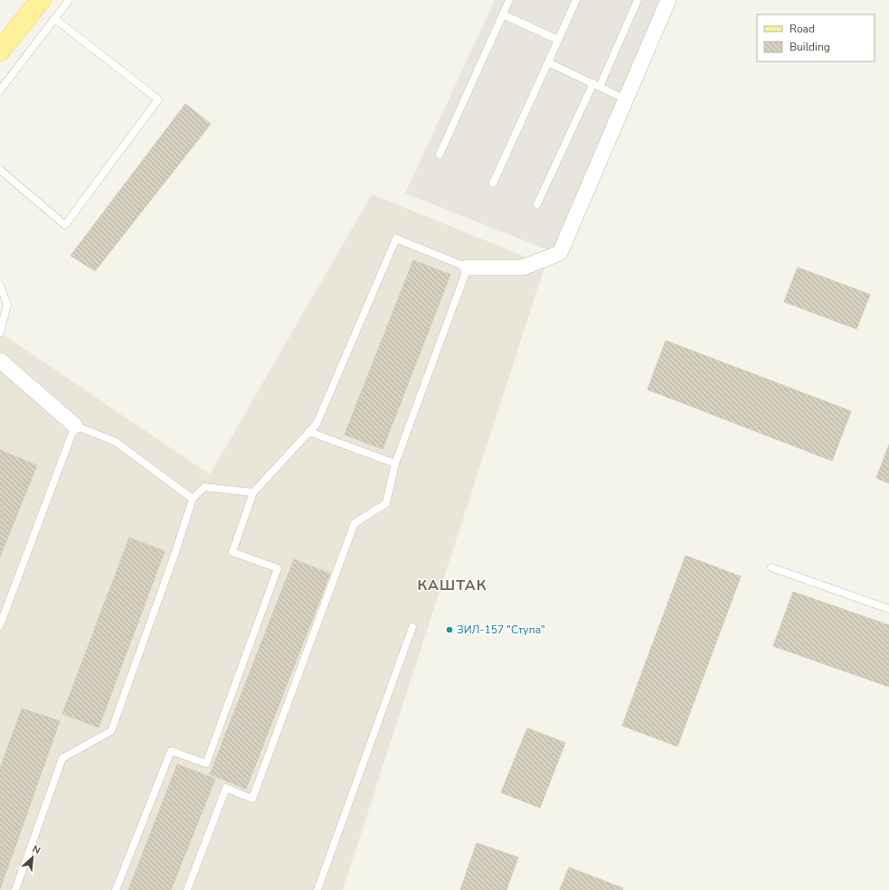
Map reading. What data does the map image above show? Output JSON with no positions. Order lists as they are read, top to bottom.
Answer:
{
  "districts": ["КАШТАК"],
  "places": ["ЗИЛ-157 \"Ступа\""],
  "legend": ["Road", "Building"],
  "north": "top right"
}
